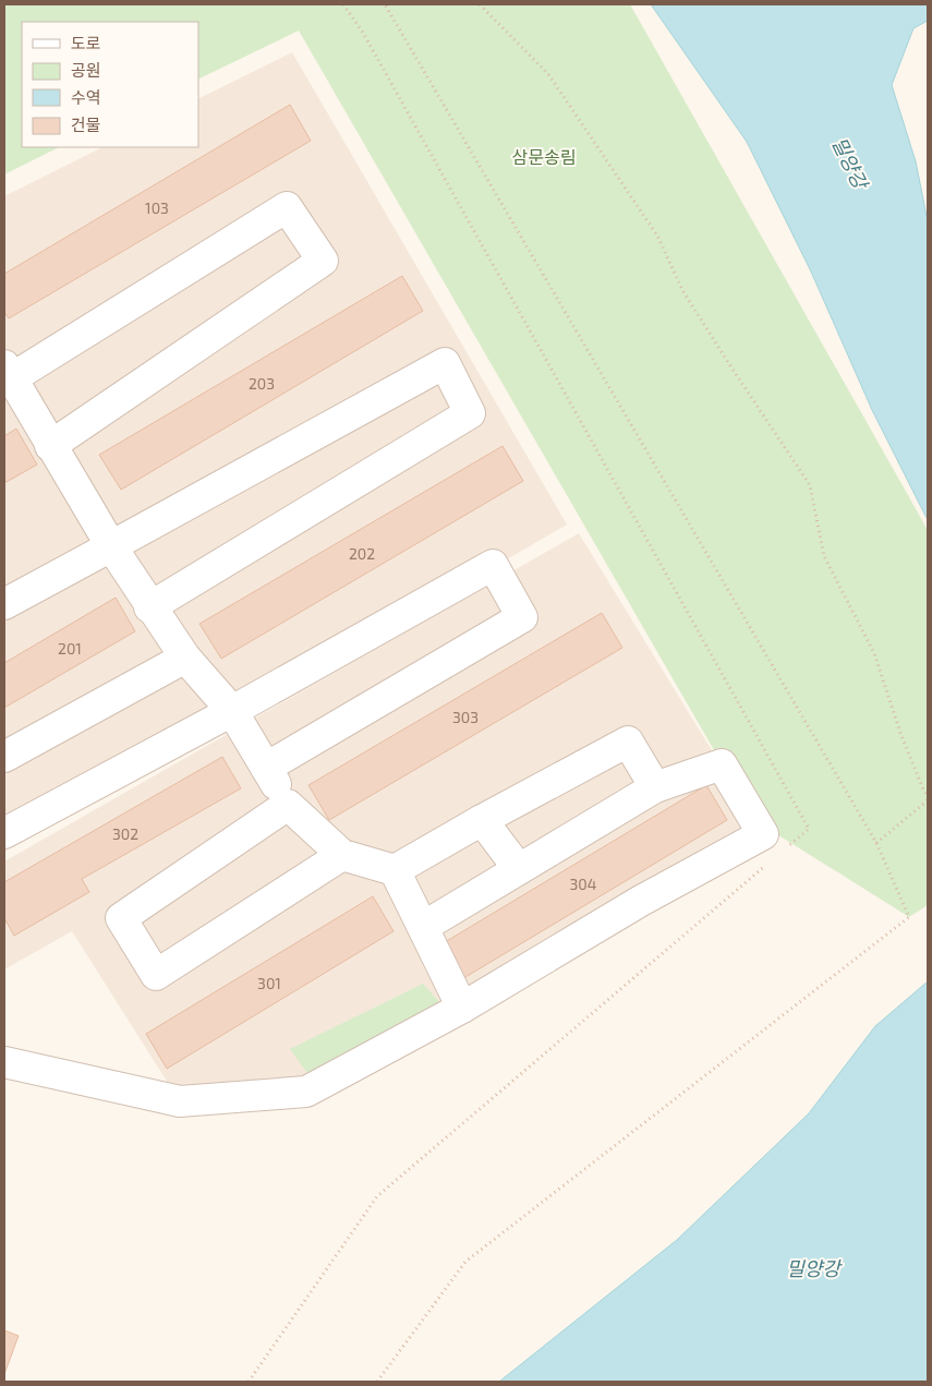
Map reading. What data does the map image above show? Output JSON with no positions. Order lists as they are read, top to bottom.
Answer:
{
  "water": ["밀양강"],
  "parks": ["삼문송림"],
  "house_numbers": [
    "103",
    "203",
    "202",
    "201",
    "303",
    "302",
    "304",
    "301"
  ],
  "legend": [
    "도로",
    "공원",
    "수역",
    "건물"
  ]
}
